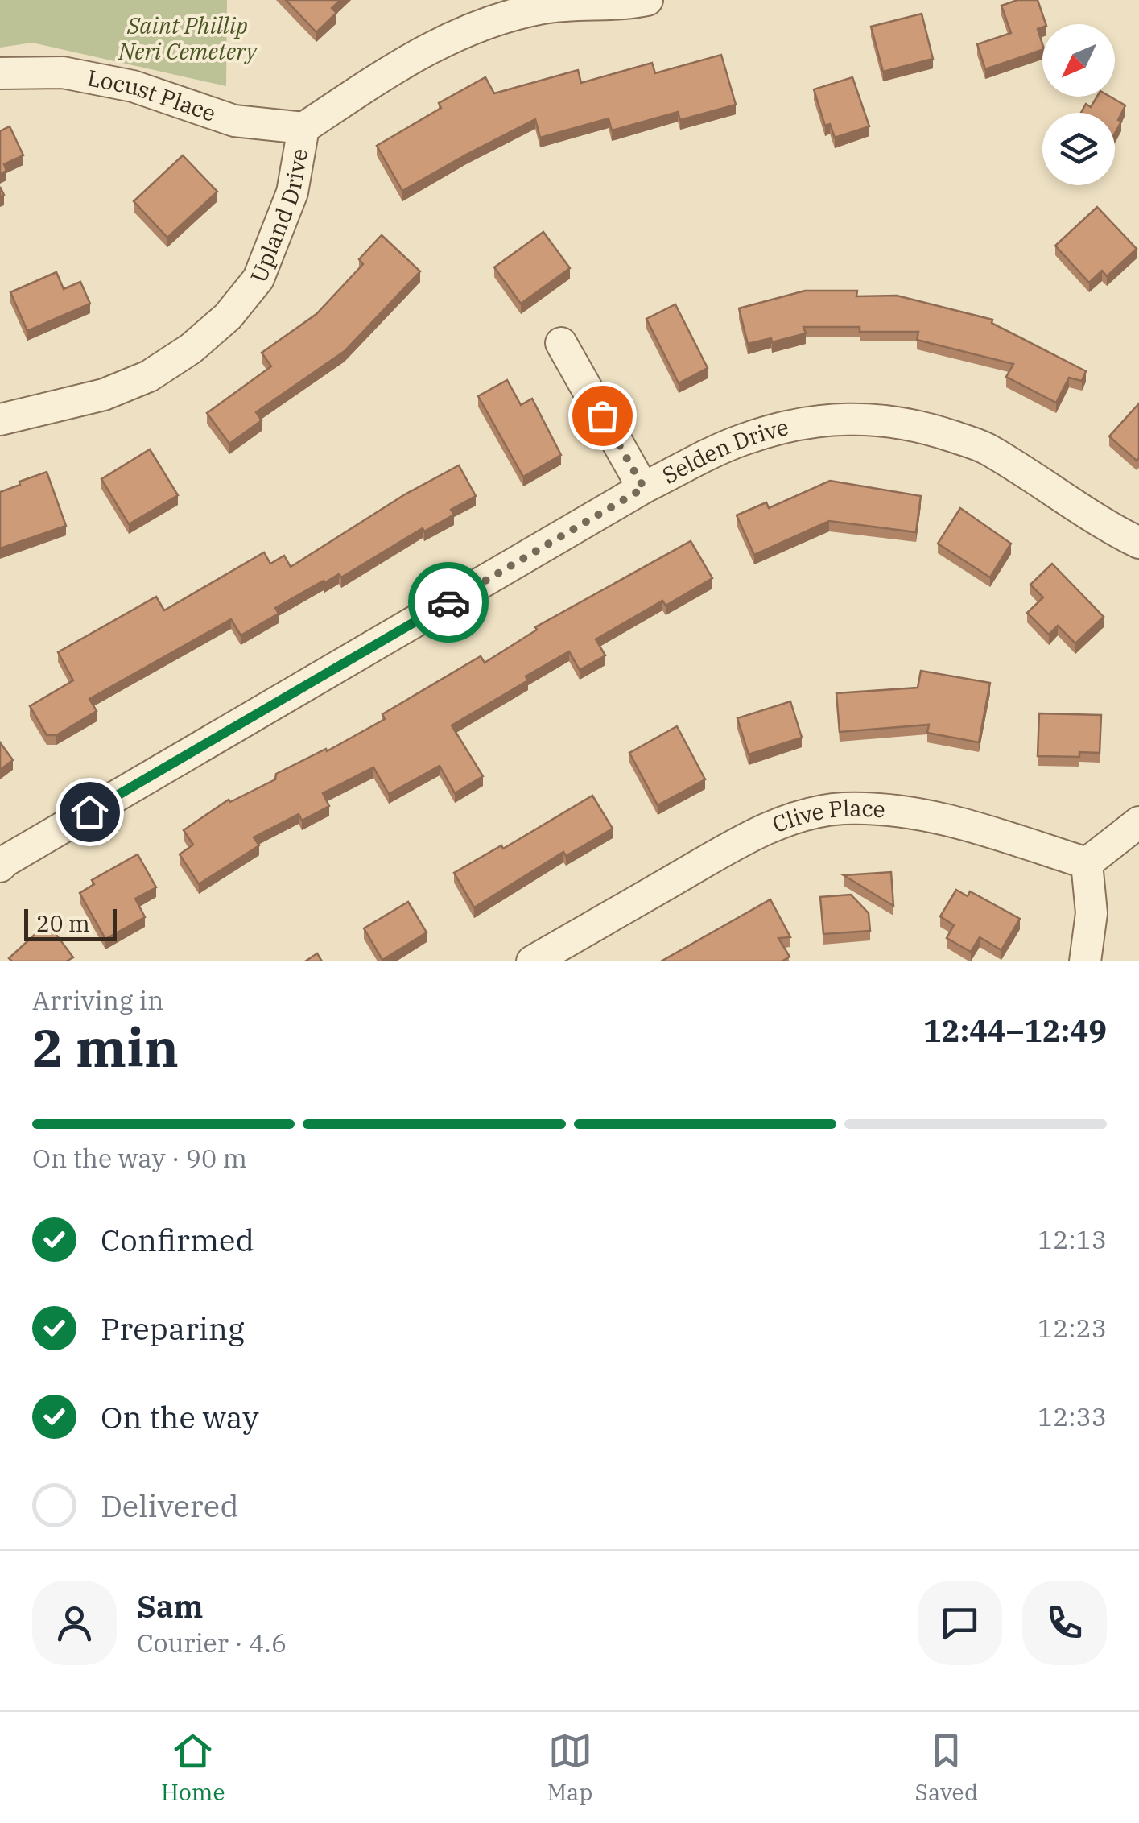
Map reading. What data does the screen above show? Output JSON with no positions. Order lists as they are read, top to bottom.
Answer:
{
  "streets": {
    "street": [
      "Locust Place",
      "Upland Drive",
      "Selden Drive",
      "Clive Place"
    ]
  },
  "crossings": [
    ["Locust Place", "Upland Drive"]
  ],
  "parks": ["Saint Phillip Neri Cemetery"],
  "scale_bar": "20 m",
  "north": "bottom left",
  "page": {
    "scale": "20 m",
    "heading": ["2 min", "Arriving in", "12:44–12:49"],
    "panel": ["Sam", "Courier · 4.6"],
    "bar": "On the way · 90 m",
    "list": [
      ["Confirmed", "12:13"],
      ["Preparing", "12:23"],
      ["On the way", "12:33"],
      "Delivered"
    ],
    "tabs": ["Home", "Map", "Saved"]
  }
}
